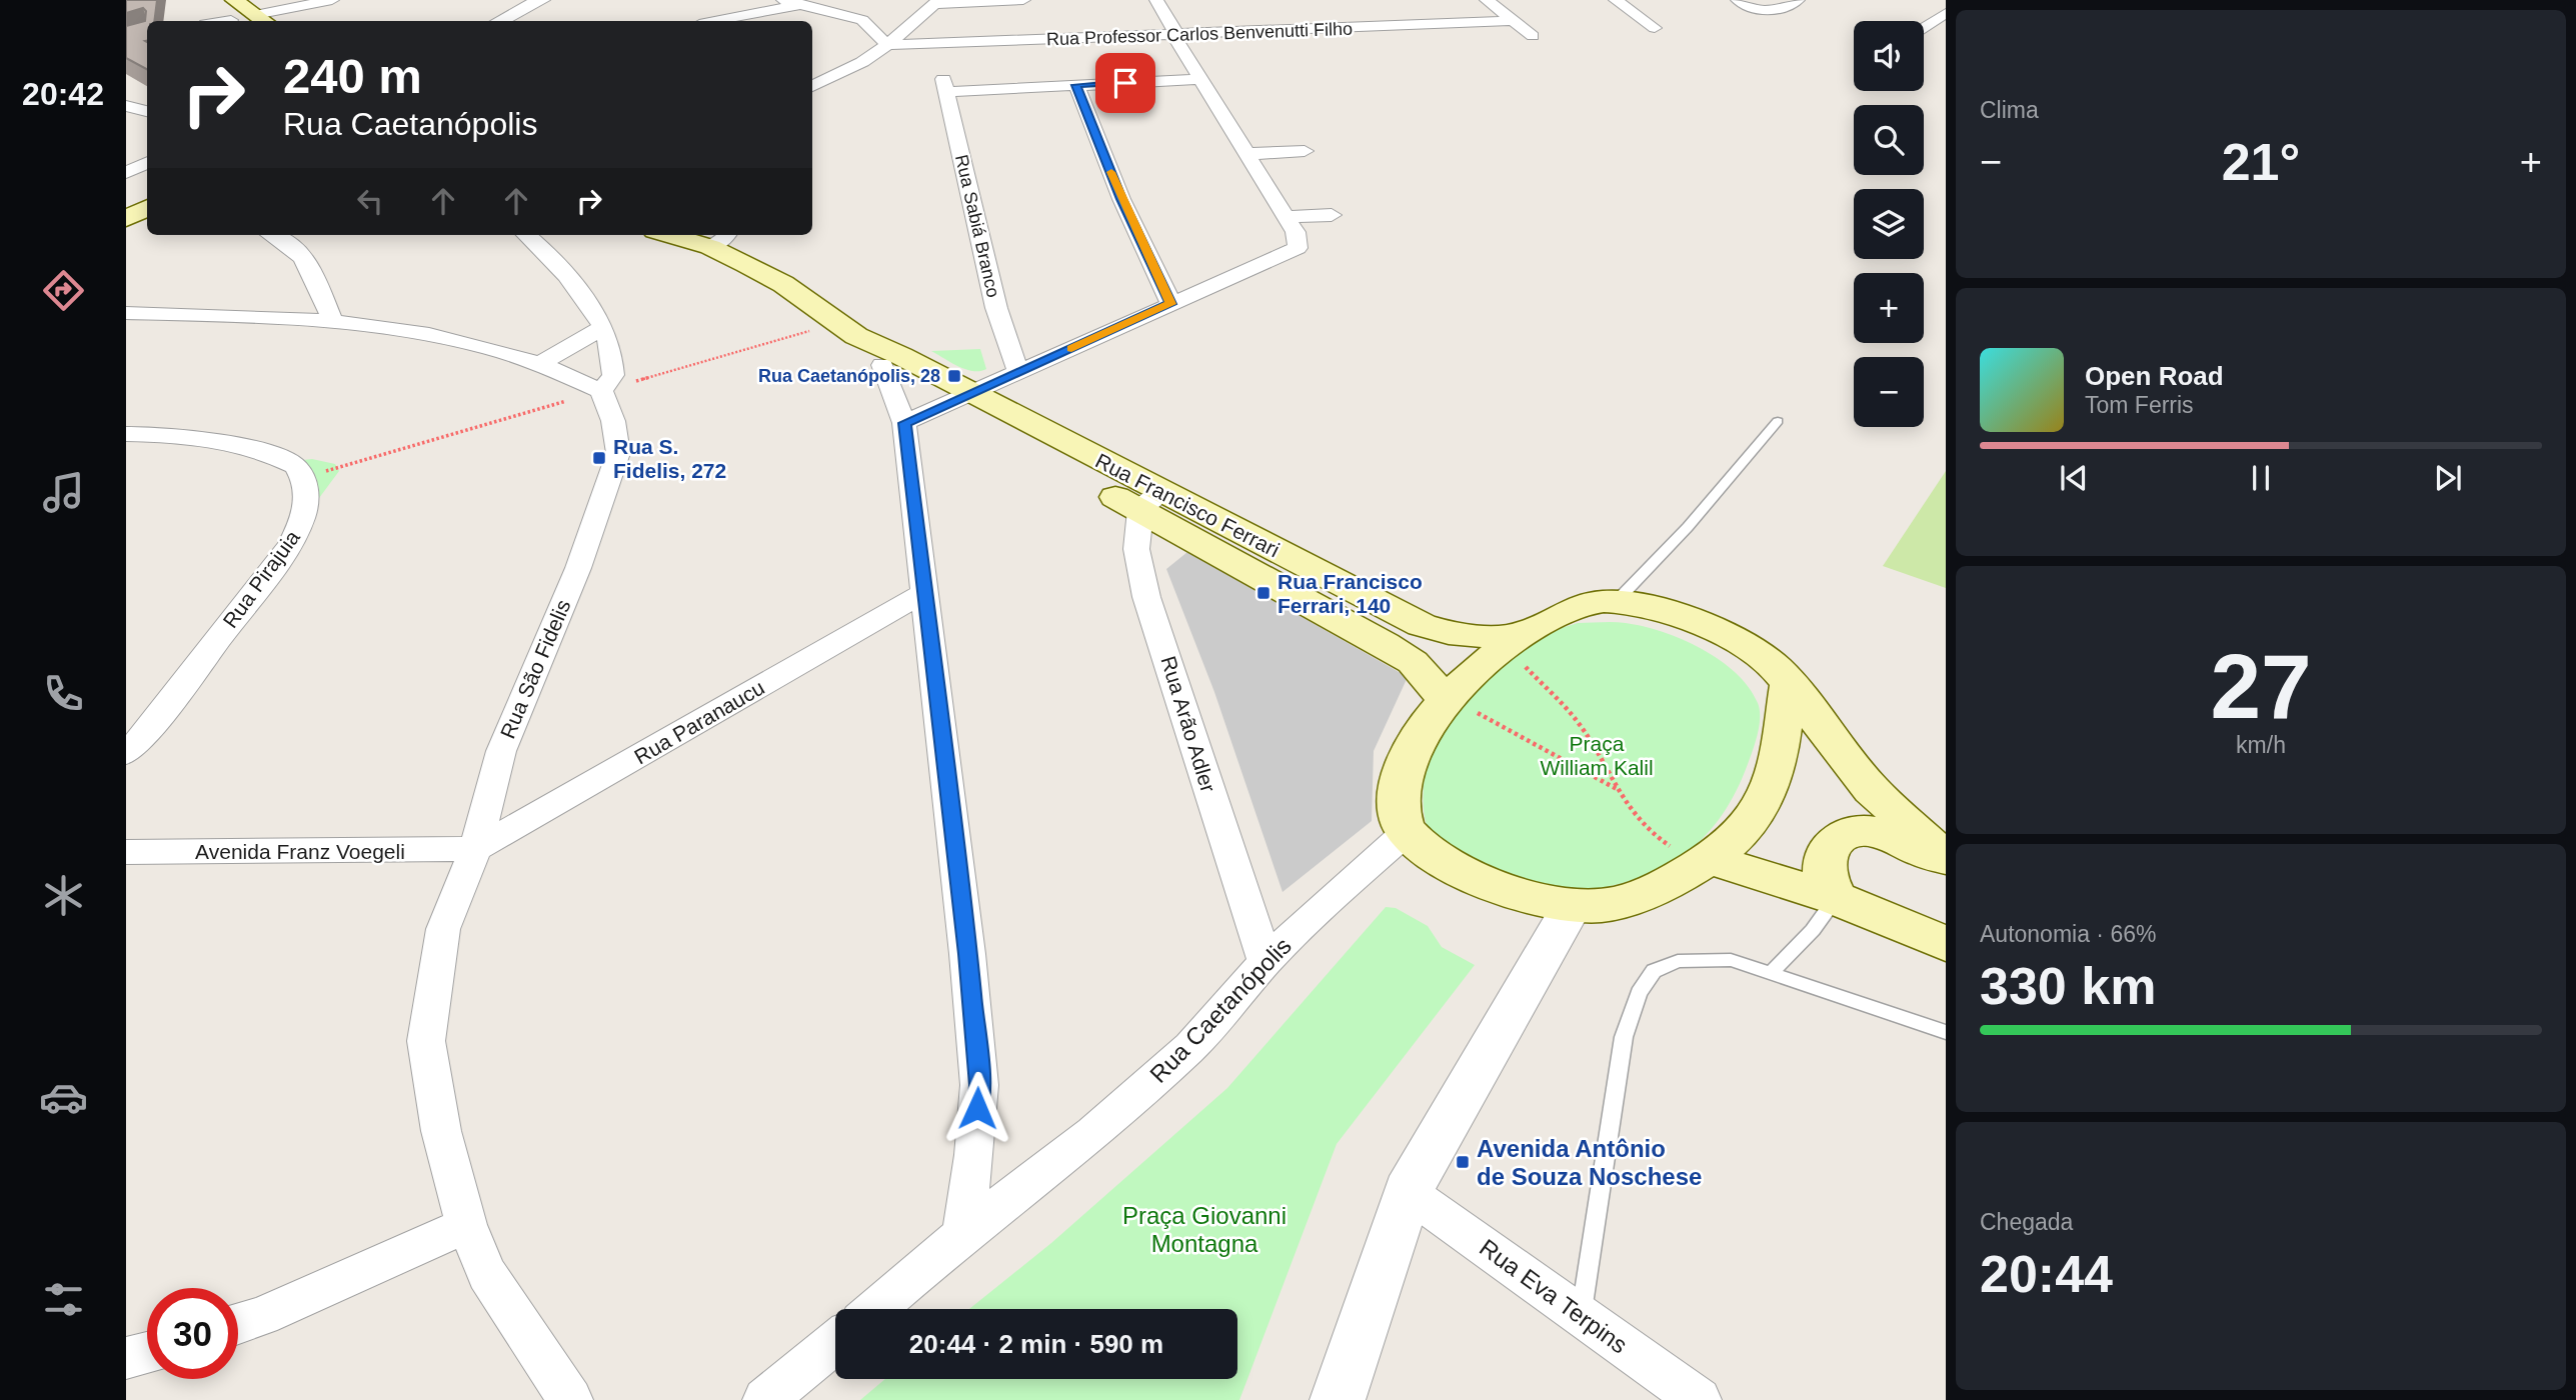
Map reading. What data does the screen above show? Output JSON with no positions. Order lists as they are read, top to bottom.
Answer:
{
  "streets": {
    "main road": ["Rua Francisco Ferrari"],
    "street": [
      "Rua Professor Carlos Benvenutti Filho",
      "Rua Sabiá Branco",
      "Rua Pirajuia",
      "Rua São Fidelis",
      "Rua Paranaucu",
      "Rua Arão Adler",
      "Avenida Franz Voegeli",
      "Rua Caetanópolis",
      "Rua Eva Terpins"
    ]
  },
  "crossings": [
    ["Rua Francisco Ferrari", "Rua Arão Adler"],
    ["Rua São Fidelis", "Rua Paranaucu"],
    ["Rua São Fidelis", "Avenida Franz Voegeli"],
    ["Rua Paranaucu", "Avenida Franz Voegeli"],
    ["Rua Arão Adler", "Rua Caetanópolis"]
  ],
  "parks": ["Praça William Kalil", "Praça Giovanni Montagna"],
  "places": {
    "transit": [
      "Rua Caetanópolis, 28",
      "Rua S. Fidelis, 272",
      "Rua Francisco Ferrari, 140",
      "Avenida Antônio de Souza Noschese"
    ]
  },
  "page": {
    "tabs": "20:42",
    "tile": [
      "Clima",
      ["27", "km/h"],
      ["Autonomia · 66%", "330 km"],
      ["Chegada", "20:44"]
    ],
    "map_buttons": ["+", "−"],
    "turn": ["240 m", "Rua Caetanópolis"],
    "heat": ["−", "21°", "+"],
    "song": ["Open Road", "Tom Ferris"],
    "limit": "30",
    "trip": "20:44 · 2 min · 590 m"
  }
}
